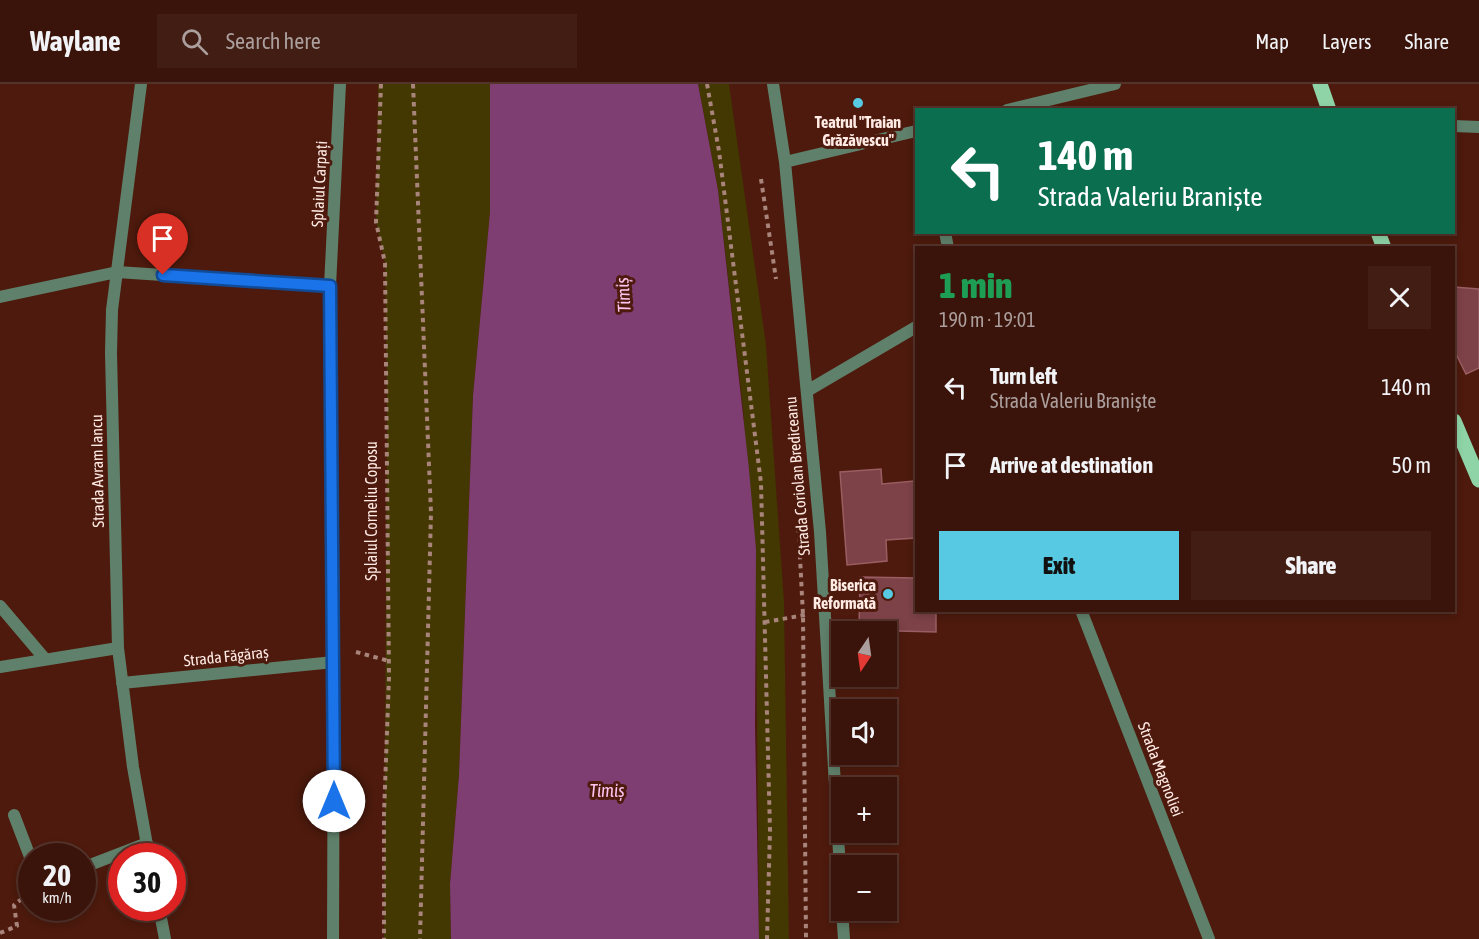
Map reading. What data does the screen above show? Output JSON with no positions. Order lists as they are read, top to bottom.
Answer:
{
  "streets": {
    "street": [
      "Splaiul Carpați",
      "Strada Avram Iancu",
      "Strada Coriolan Brediceanu",
      "Strada Făgăraș",
      "Strada Magnoliei"
    ],
    "path": ["Splaiul Corneliu Coposu"]
  },
  "crossings": [
    ["Strada Avram Iancu", "Strada Făgăraș"]
  ],
  "water": ["Timiș"],
  "places": ["Teatrul \"Traian Grăzăvescu\"", "Biserica Reformată"],
  "north": "bottom",
  "page": {
    "header": "Waylane",
    "search": "Search here",
    "nav": ["Map", "Layers", "Share"],
    "turn": ["140 m", "Strada Valeriu Braniște"],
    "heading": ["1 min", "190 m · 19:01"],
    "list": [
      {
        "name": "Turn left",
        "note": "Strada Valeriu Braniște",
        "value": "140 m"
      },
      {
        "name": "Arrive at destination",
        "value": "50 m"
      }
    ],
    "buttons": ["Exit", "Share"],
    "map_buttons": ["+", "−"],
    "speed": "20 km/h",
    "limit": "30"
  }
}
